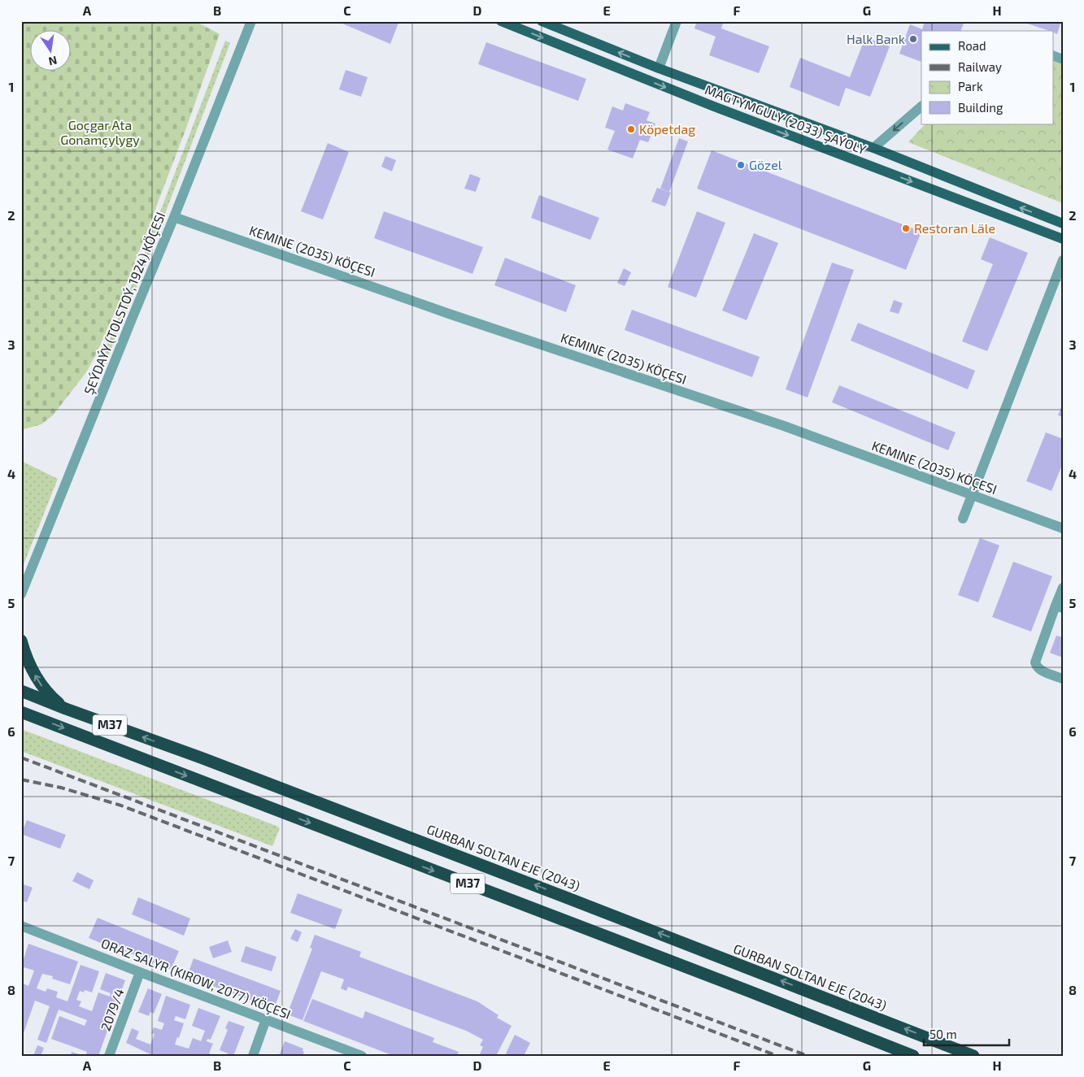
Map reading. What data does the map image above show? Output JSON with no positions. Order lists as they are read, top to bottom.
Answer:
{
  "streets": {
    "highway": ["M37", "GURBAN SOLTAN EJE (2043)"],
    "main road": ["MAGTYMGULY (2033) ŞAÝOLY"],
    "street": [
      "KEMINE (2035) KÖÇESI",
      "ŞEÝDAÝY (TOLSTOÝ, 1924) KÖÇESI",
      "ORAZ SALYR (KIROW, 2077) KÖÇESI",
      "2079/4"
    ]
  },
  "crossings": [
    ["KEMINE (2035) KÖÇESI", "ŞEÝDAÝY (TOLSTOÝ, 1924) KÖÇESI"],
    ["ORAZ SALYR (KIROW, 2077) KÖÇESI", "2079/4"]
  ],
  "parks": ["Goçgar Ata Gonamçylygy"],
  "places": [
    "Halk Bank",
    "Köpetdag",
    "Gözel",
    "Restoran Läle"
  ],
  "legend": [
    "Road",
    "Railway",
    "Park",
    "Building"
  ],
  "scale_bar": "50 m",
  "north": "bottom",
  "grid": {
    "columns": [
      "A",
      "B",
      "C",
      "D",
      "E",
      "F",
      "G",
      "H"
    ],
    "rows": [
      "1",
      "2",
      "3",
      "4",
      "5",
      "6",
      "7",
      "8"
    ]
  }
}
